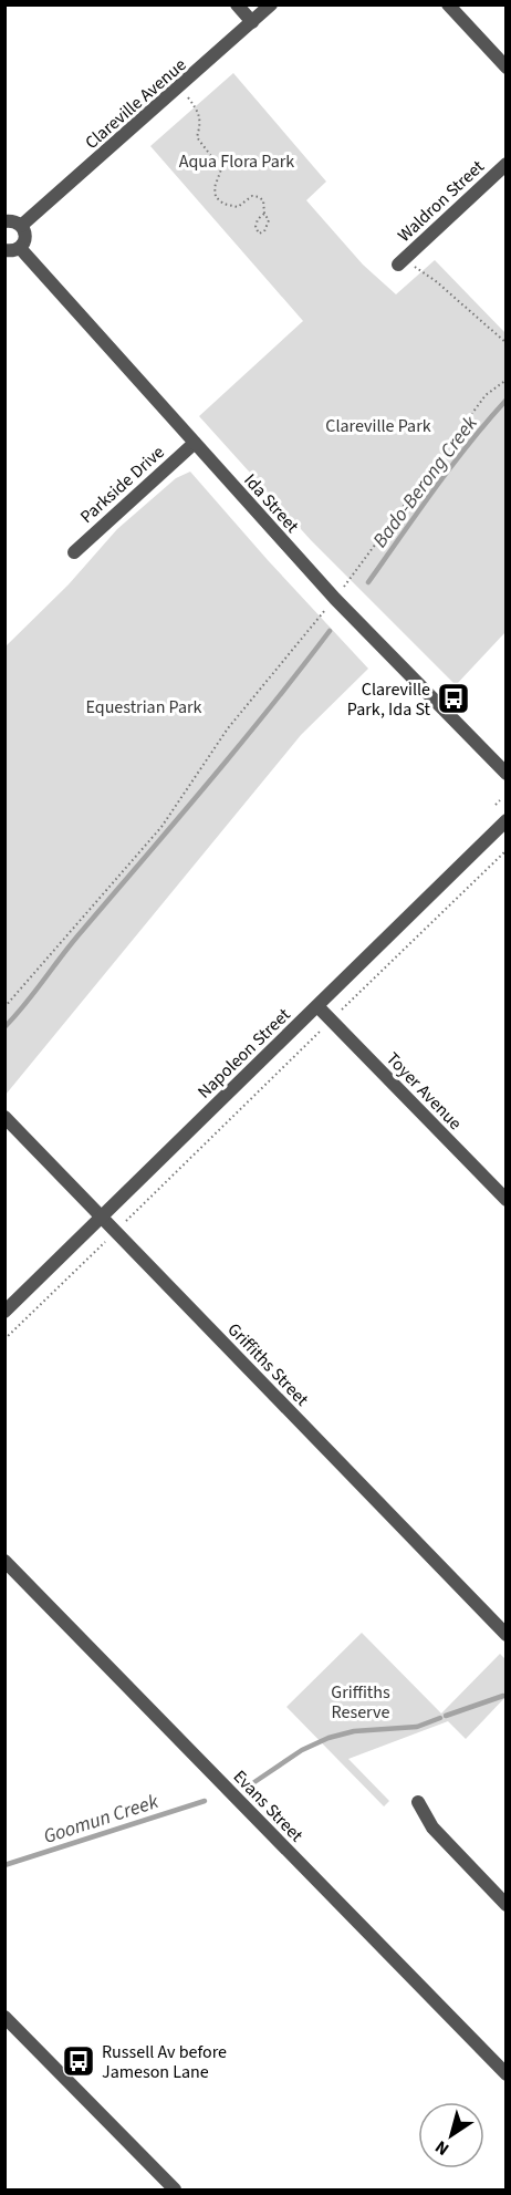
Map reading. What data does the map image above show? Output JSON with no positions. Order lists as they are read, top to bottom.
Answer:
{
  "streets": {
    "street": [
      "Clareville Avenue",
      "Waldron Street",
      "Parkside Drive",
      "Ida Street",
      "Napoleon Street",
      "Toyer Avenue",
      "Griffiths Street",
      "Evans Street"
    ]
  },
  "crossings": [
    ["Parkside Drive", "Ida Street"],
    ["Napoleon Street", "Toyer Avenue"],
    ["Napoleon Street", "Griffiths Street"]
  ],
  "water": ["Bado-Berong Creek", "Goomun Creek"],
  "parks": [
    "Aqua Flora Park",
    "Clareville Park",
    "Equestrian Park",
    "Griffiths Reserve"
  ],
  "places": {
    "bus stop": ["Clareville Park, Ida St", "Russell Av before Jameson Lane"]
  },
  "north": "bottom left"
}
